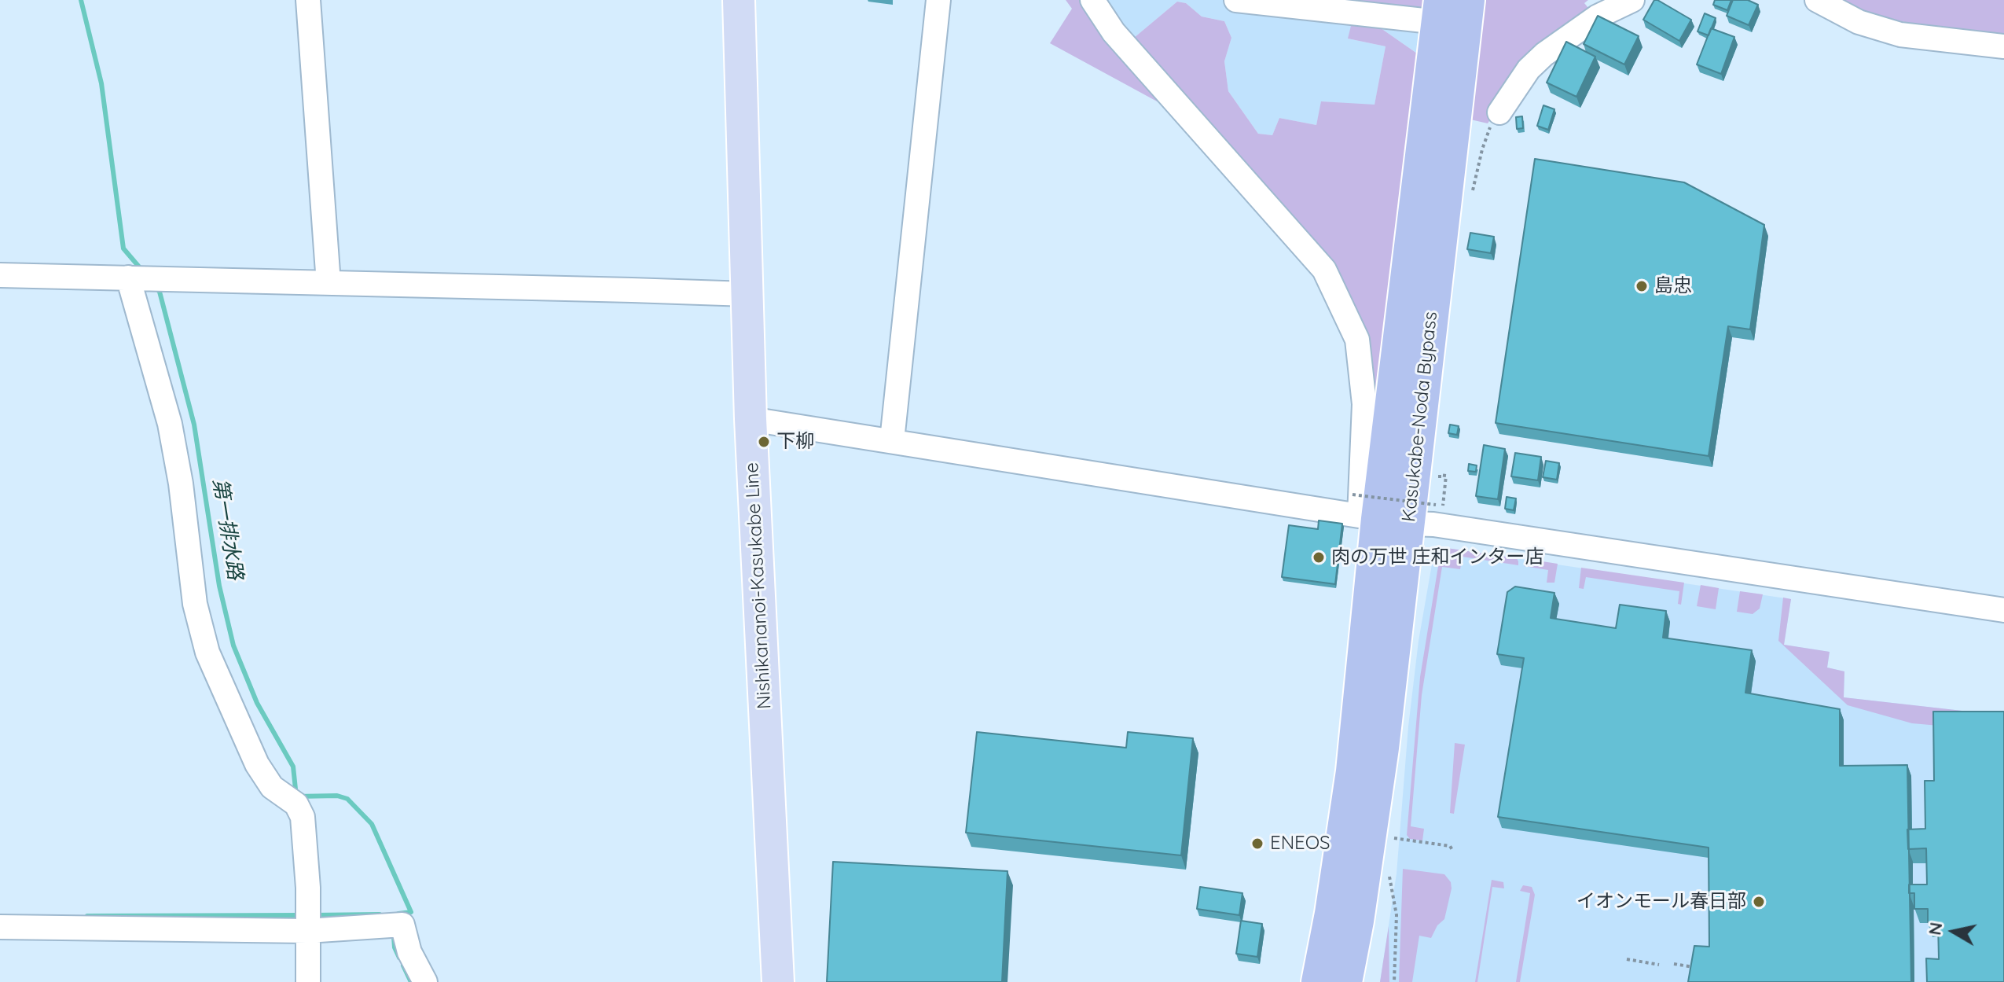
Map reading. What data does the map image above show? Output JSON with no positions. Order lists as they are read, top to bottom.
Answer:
{
  "streets": {
    "highway": ["Kasukabe-Noda Bypass"],
    "main road": ["Nishikananoi-Kasukabe Line"]
  },
  "water": ["第一排水路"],
  "places": [
    "島忠",
    "下柳",
    "肉の万世 庄和インター店",
    "ENEOS",
    "イオンモール春日部"
  ],
  "north": "left"
}
